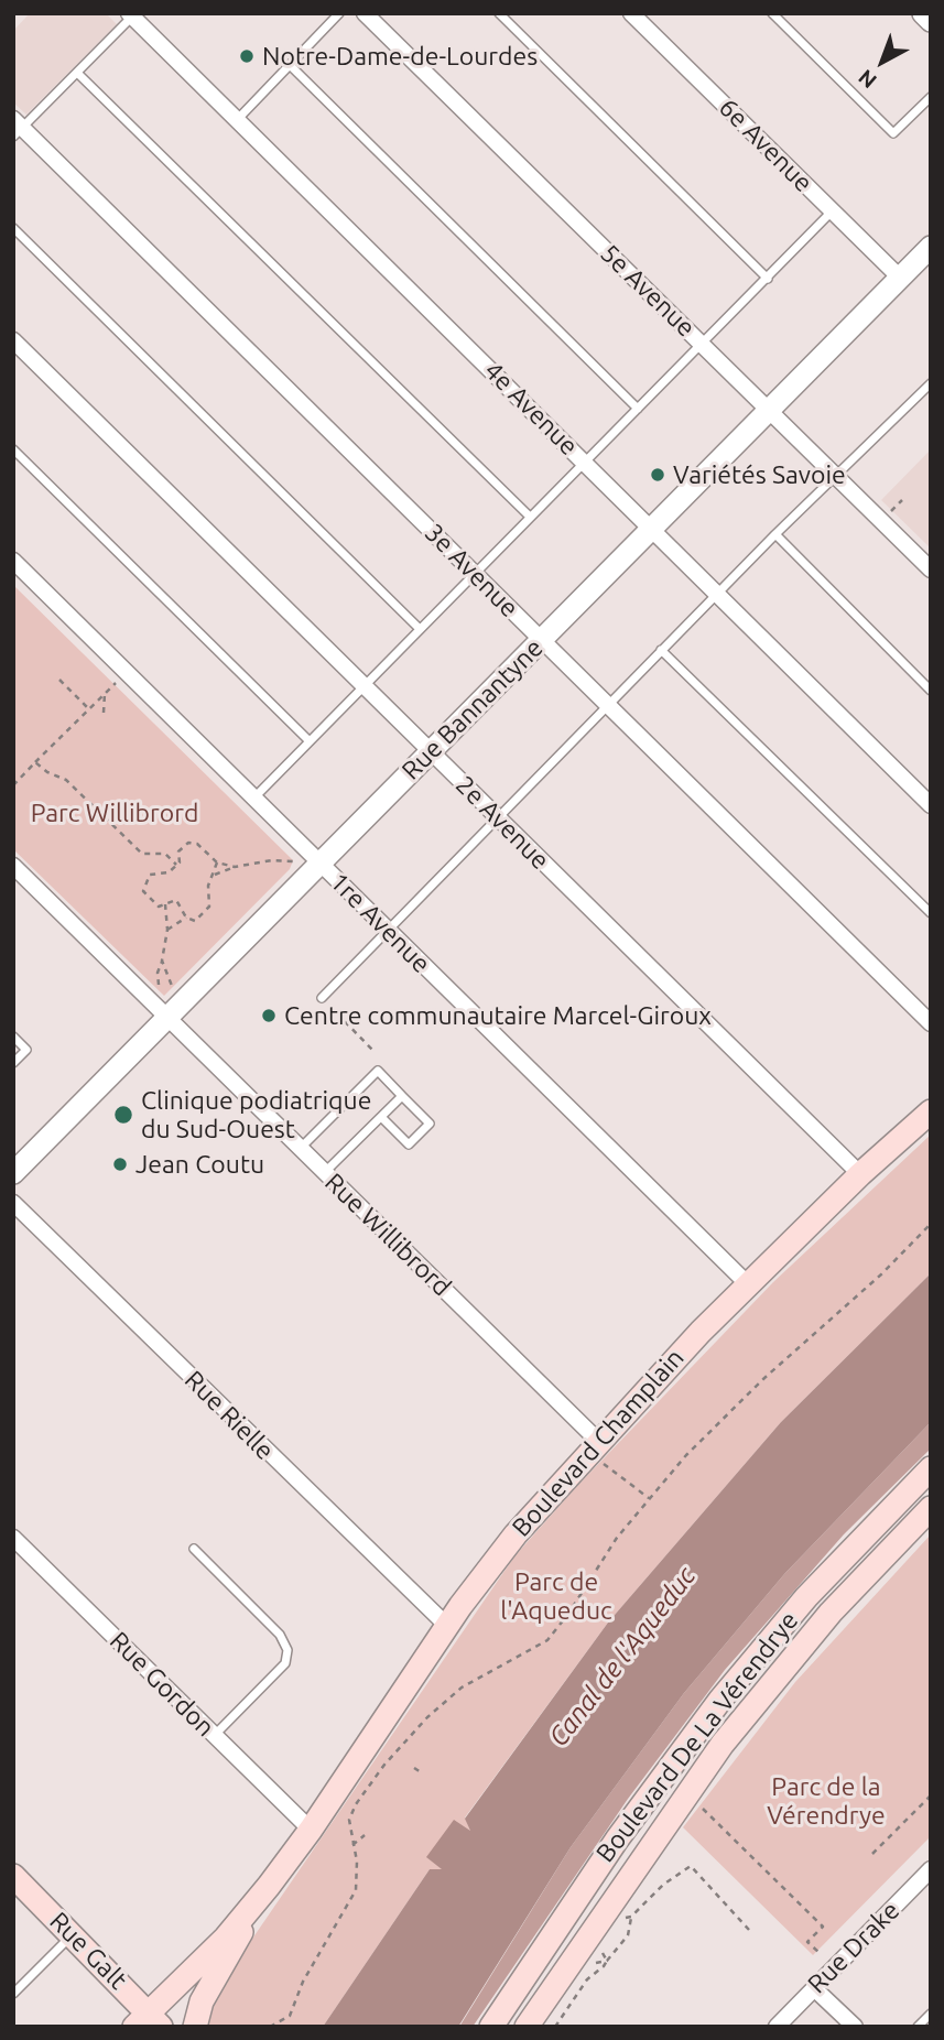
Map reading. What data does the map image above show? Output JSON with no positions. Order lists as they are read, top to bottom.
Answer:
{
  "streets": {
    "main road": ["Boulevard Champlain", "Boulevard De La Vérendrye", "Rue Galt"],
    "street": [
      "6e Avenue",
      "5e Avenue",
      "4e Avenue",
      "3e Avenue",
      "Rue Bannantyne",
      "2e Avenue",
      "1re Avenue",
      "Rue Willibrord",
      "Rue Rielle",
      "Rue Gordon",
      "Rue Drake"
    ]
  },
  "crossings": [
    ["6e Avenue", "Rue Bannantyne"],
    ["5e Avenue", "Rue Bannantyne"],
    ["4e Avenue", "Rue Bannantyne"],
    ["3e Avenue", "Rue Bannantyne"],
    ["Rue Bannantyne", "2e Avenue"],
    ["Rue Bannantyne", "1re Avenue"],
    ["Rue Bannantyne", "Rue Willibrord"],
    ["2e Avenue", "Boulevard Champlain"],
    ["1re Avenue", "Boulevard Champlain"],
    ["Rue Willibrord", "Boulevard Champlain"],
    ["Rue Rielle", "Boulevard Champlain"],
    ["Boulevard Champlain", "Rue Gordon"],
    ["Boulevard Champlain", "Rue Galt"]
  ],
  "water": ["Canal de l'Aqueduc"],
  "parks": ["Parc Willibrord", "Parc de l'Aqueduc", "Parc de la Vérendrye"],
  "places": [
    "Notre-Dame-de-Lourdes",
    "Variétés Savoie",
    "Centre communautaire Marcel-Giroux",
    "Clinique podiatrique du Sud-Ouest",
    "Jean Coutu"
  ],
  "north": "bottom left"
}
